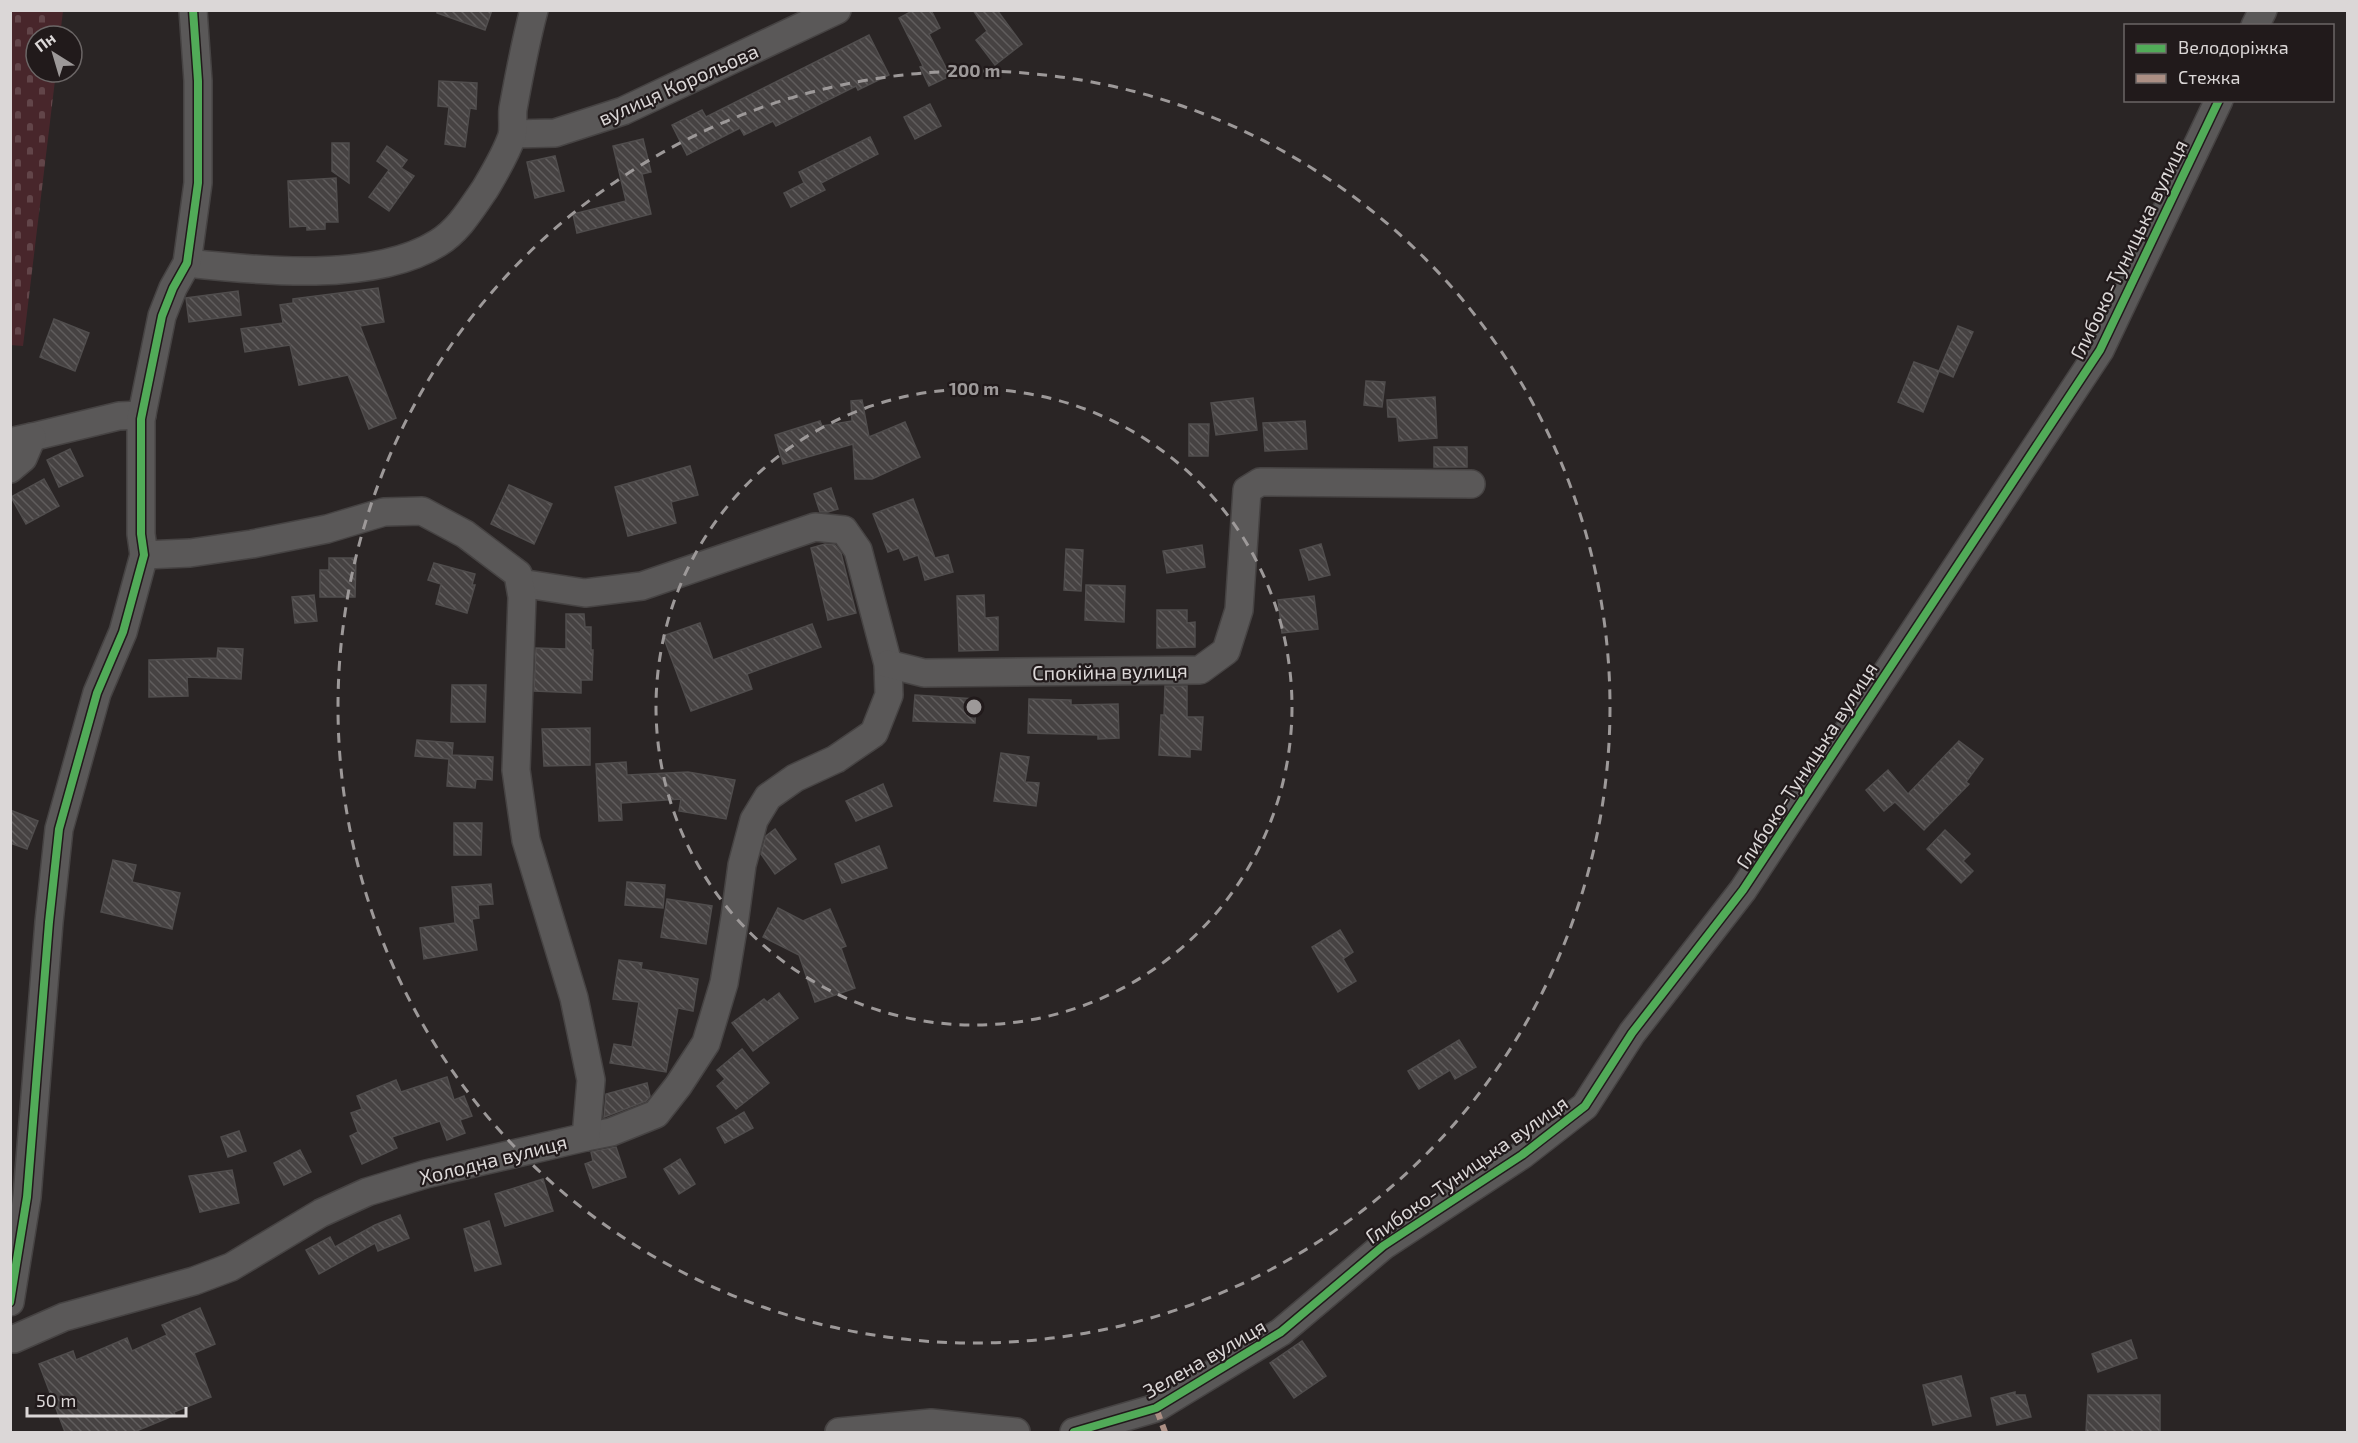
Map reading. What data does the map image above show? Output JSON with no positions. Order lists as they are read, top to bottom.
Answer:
{
  "streets": {
    "street": [
      "вулиця Корольова",
      "Глибоко-Туницька вулиця",
      "Спокійна вулиця",
      "Холодна вулиця",
      "Зелена вулиця"
    ]
  },
  "crossings": [
    ["Глибоко-Туницька вулиця", "Зелена вулиця"]
  ],
  "legend": ["Велодоріжка", "Стежка"],
  "scale_bar": "50 m",
  "north": "top left",
  "rings": ["200 m", "100 m"]
}
